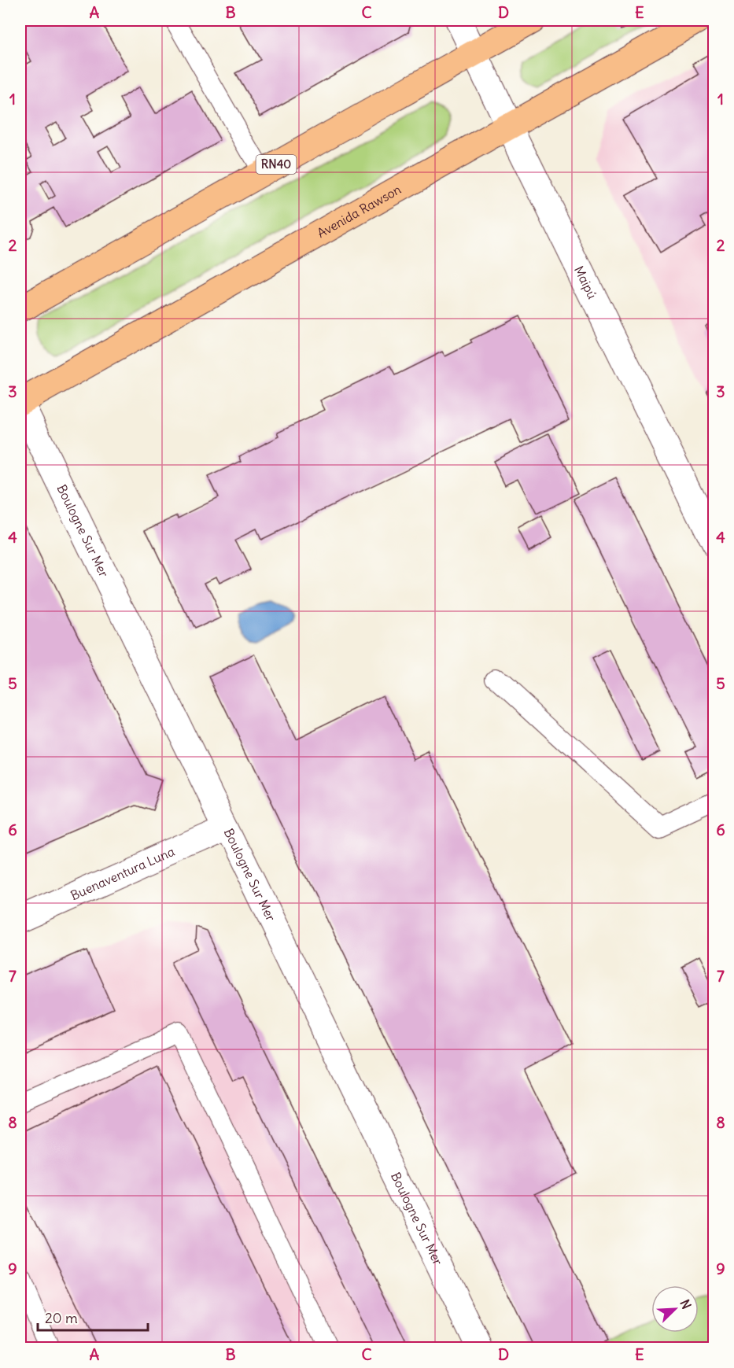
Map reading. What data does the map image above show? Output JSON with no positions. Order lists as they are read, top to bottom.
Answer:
{
  "streets": {
    "main road": ["RN40", "Avenida Rawson"],
    "street": ["Maipú", "Boulogne Sur Mer", "Buenaventura Luna"]
  },
  "crossings": [
    ["RN40", "Maipú"],
    ["Avenida Rawson", "Maipú"],
    ["Avenida Rawson", "Boulogne Sur Mer"],
    ["Boulogne Sur Mer", "Buenaventura Luna"]
  ],
  "scale_bar": "20 m",
  "north": "top right",
  "grid": {
    "columns": [
      "A",
      "B",
      "C",
      "D",
      "E"
    ],
    "rows": [
      "1",
      "2",
      "3",
      "4",
      "5",
      "6",
      "7",
      "8",
      "9"
    ]
  }
}
